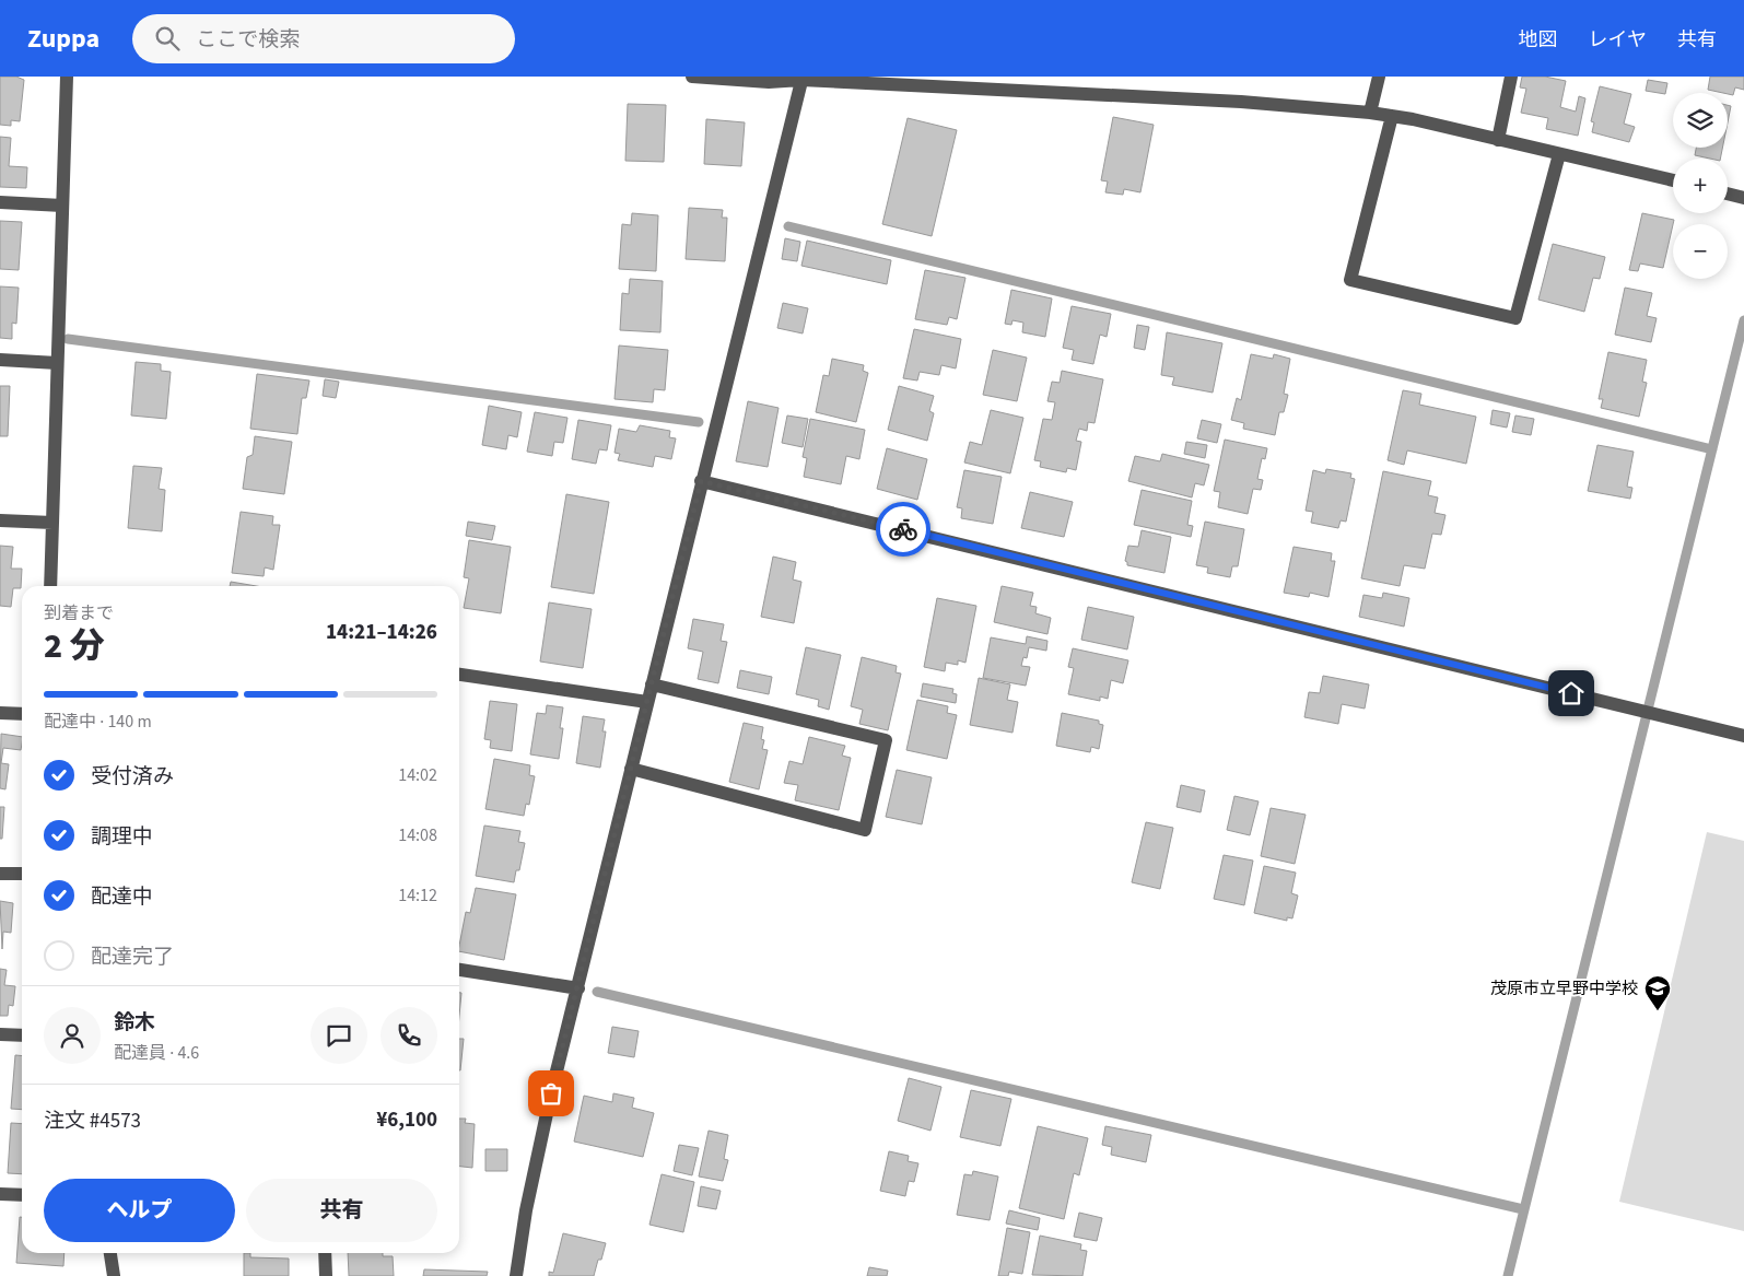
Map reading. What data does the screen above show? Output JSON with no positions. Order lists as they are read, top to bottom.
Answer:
{
  "places": {
    "school or university": ["茂原市立早野中学校"]
  },
  "page": {
    "header": "Zuppa",
    "search": "ここで検索",
    "nav": ["地図", "レイヤ", "共有"],
    "map_buttons": ["+", "−"],
    "heading": ["2 分", "到着まで", "14:21–14:26"],
    "panel": [
      "鈴木",
      "配達員 · 4.6",
      "注文 #4573",
      "¥6,100"
    ],
    "bar": "配達中 · 140 m",
    "list": [
      ["受付済み", "14:02"],
      ["調理中", "14:08"],
      ["配達中", "14:12"],
      "配達完了"
    ],
    "buttons": ["ヘルプ", "共有"]
  }
}
